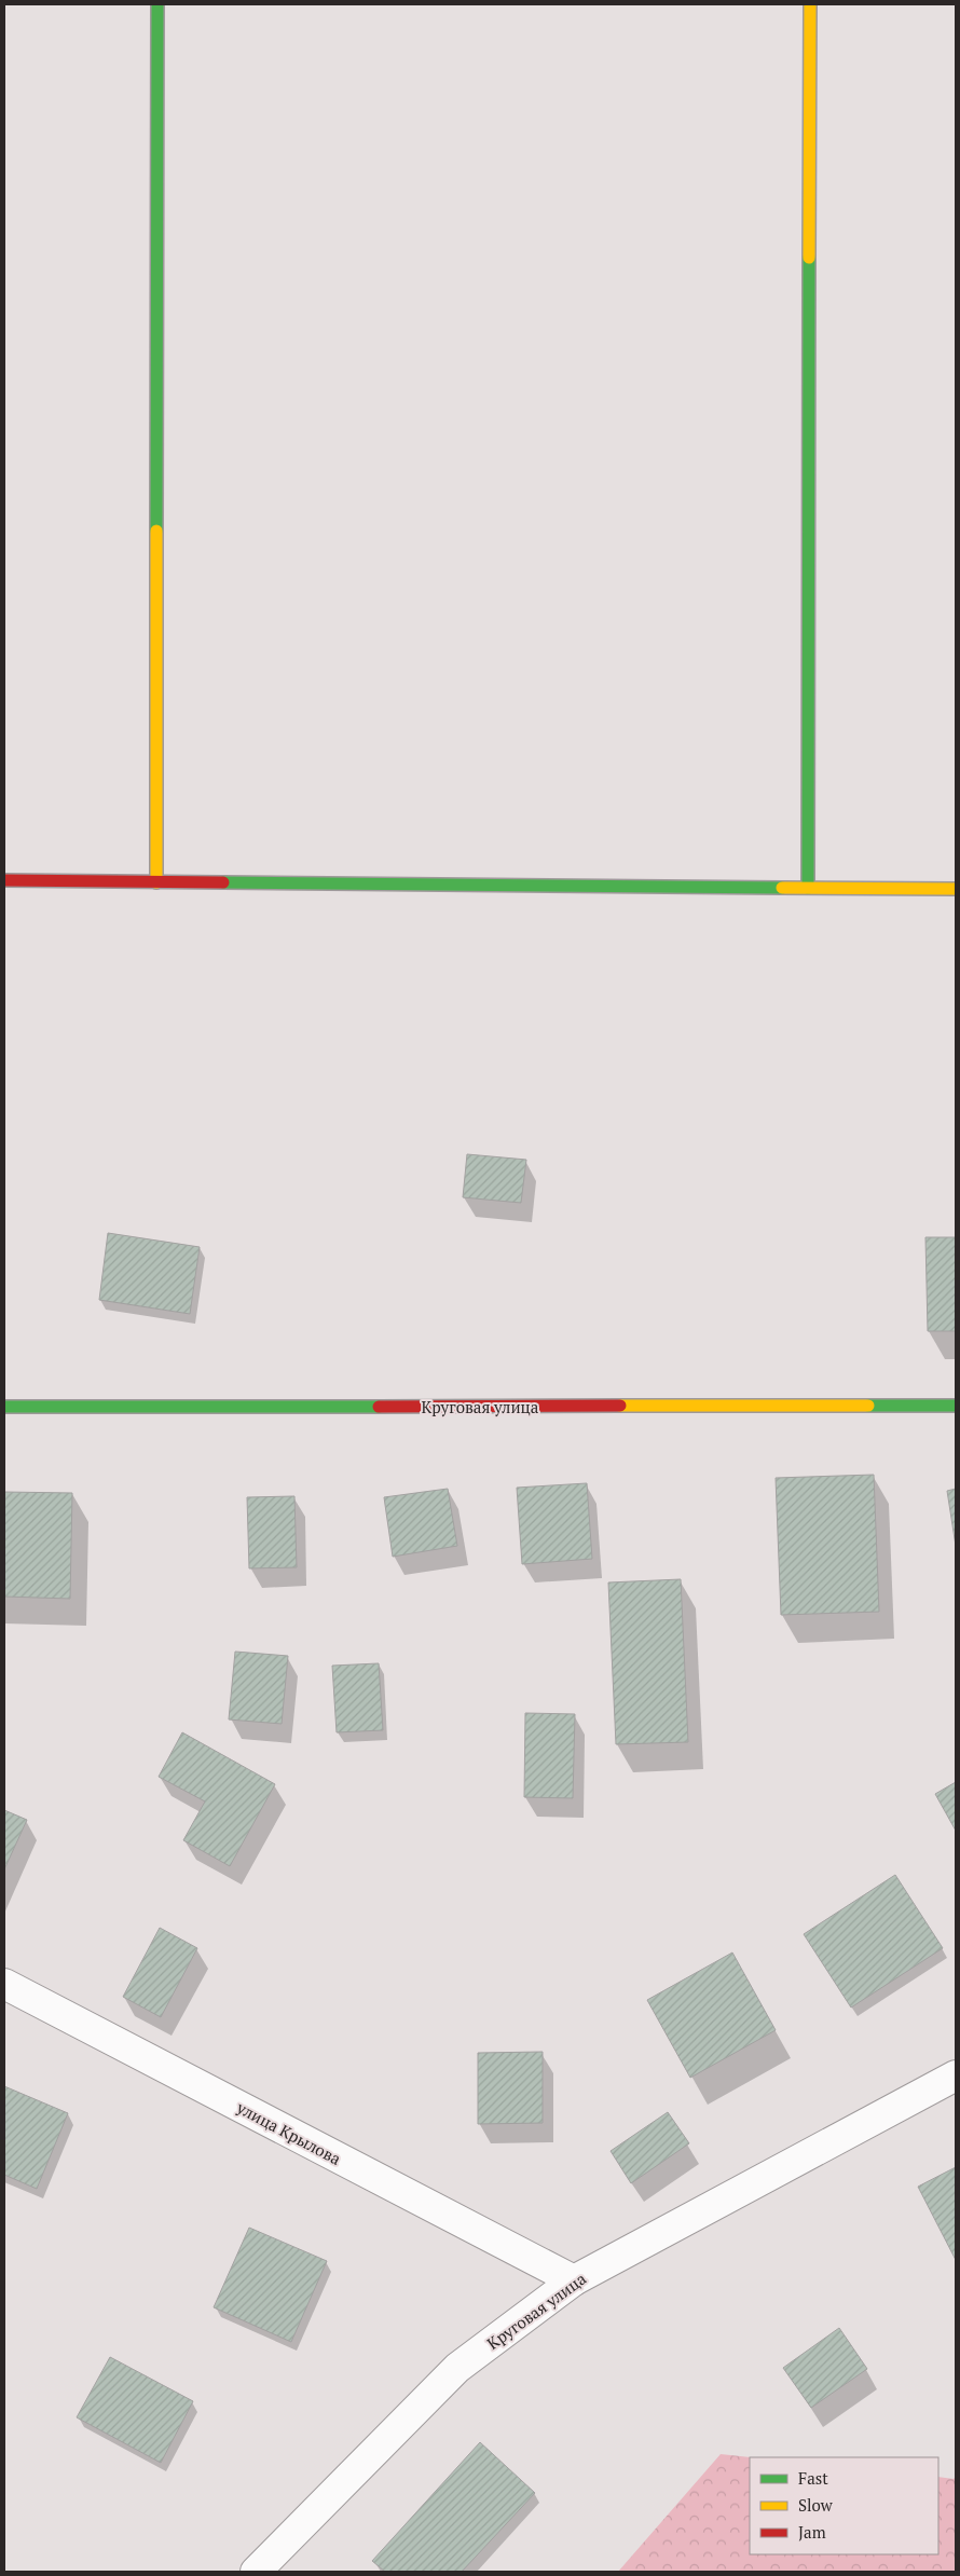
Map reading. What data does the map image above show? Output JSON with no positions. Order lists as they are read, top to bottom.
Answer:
{
  "streets": {
    "street": ["Круговая улица", "улица Крылова"]
  },
  "crossings": [
    ["Круговая улица", "улица Крылова"]
  ],
  "legend": ["Fast", "Slow", "Jam"]
}
